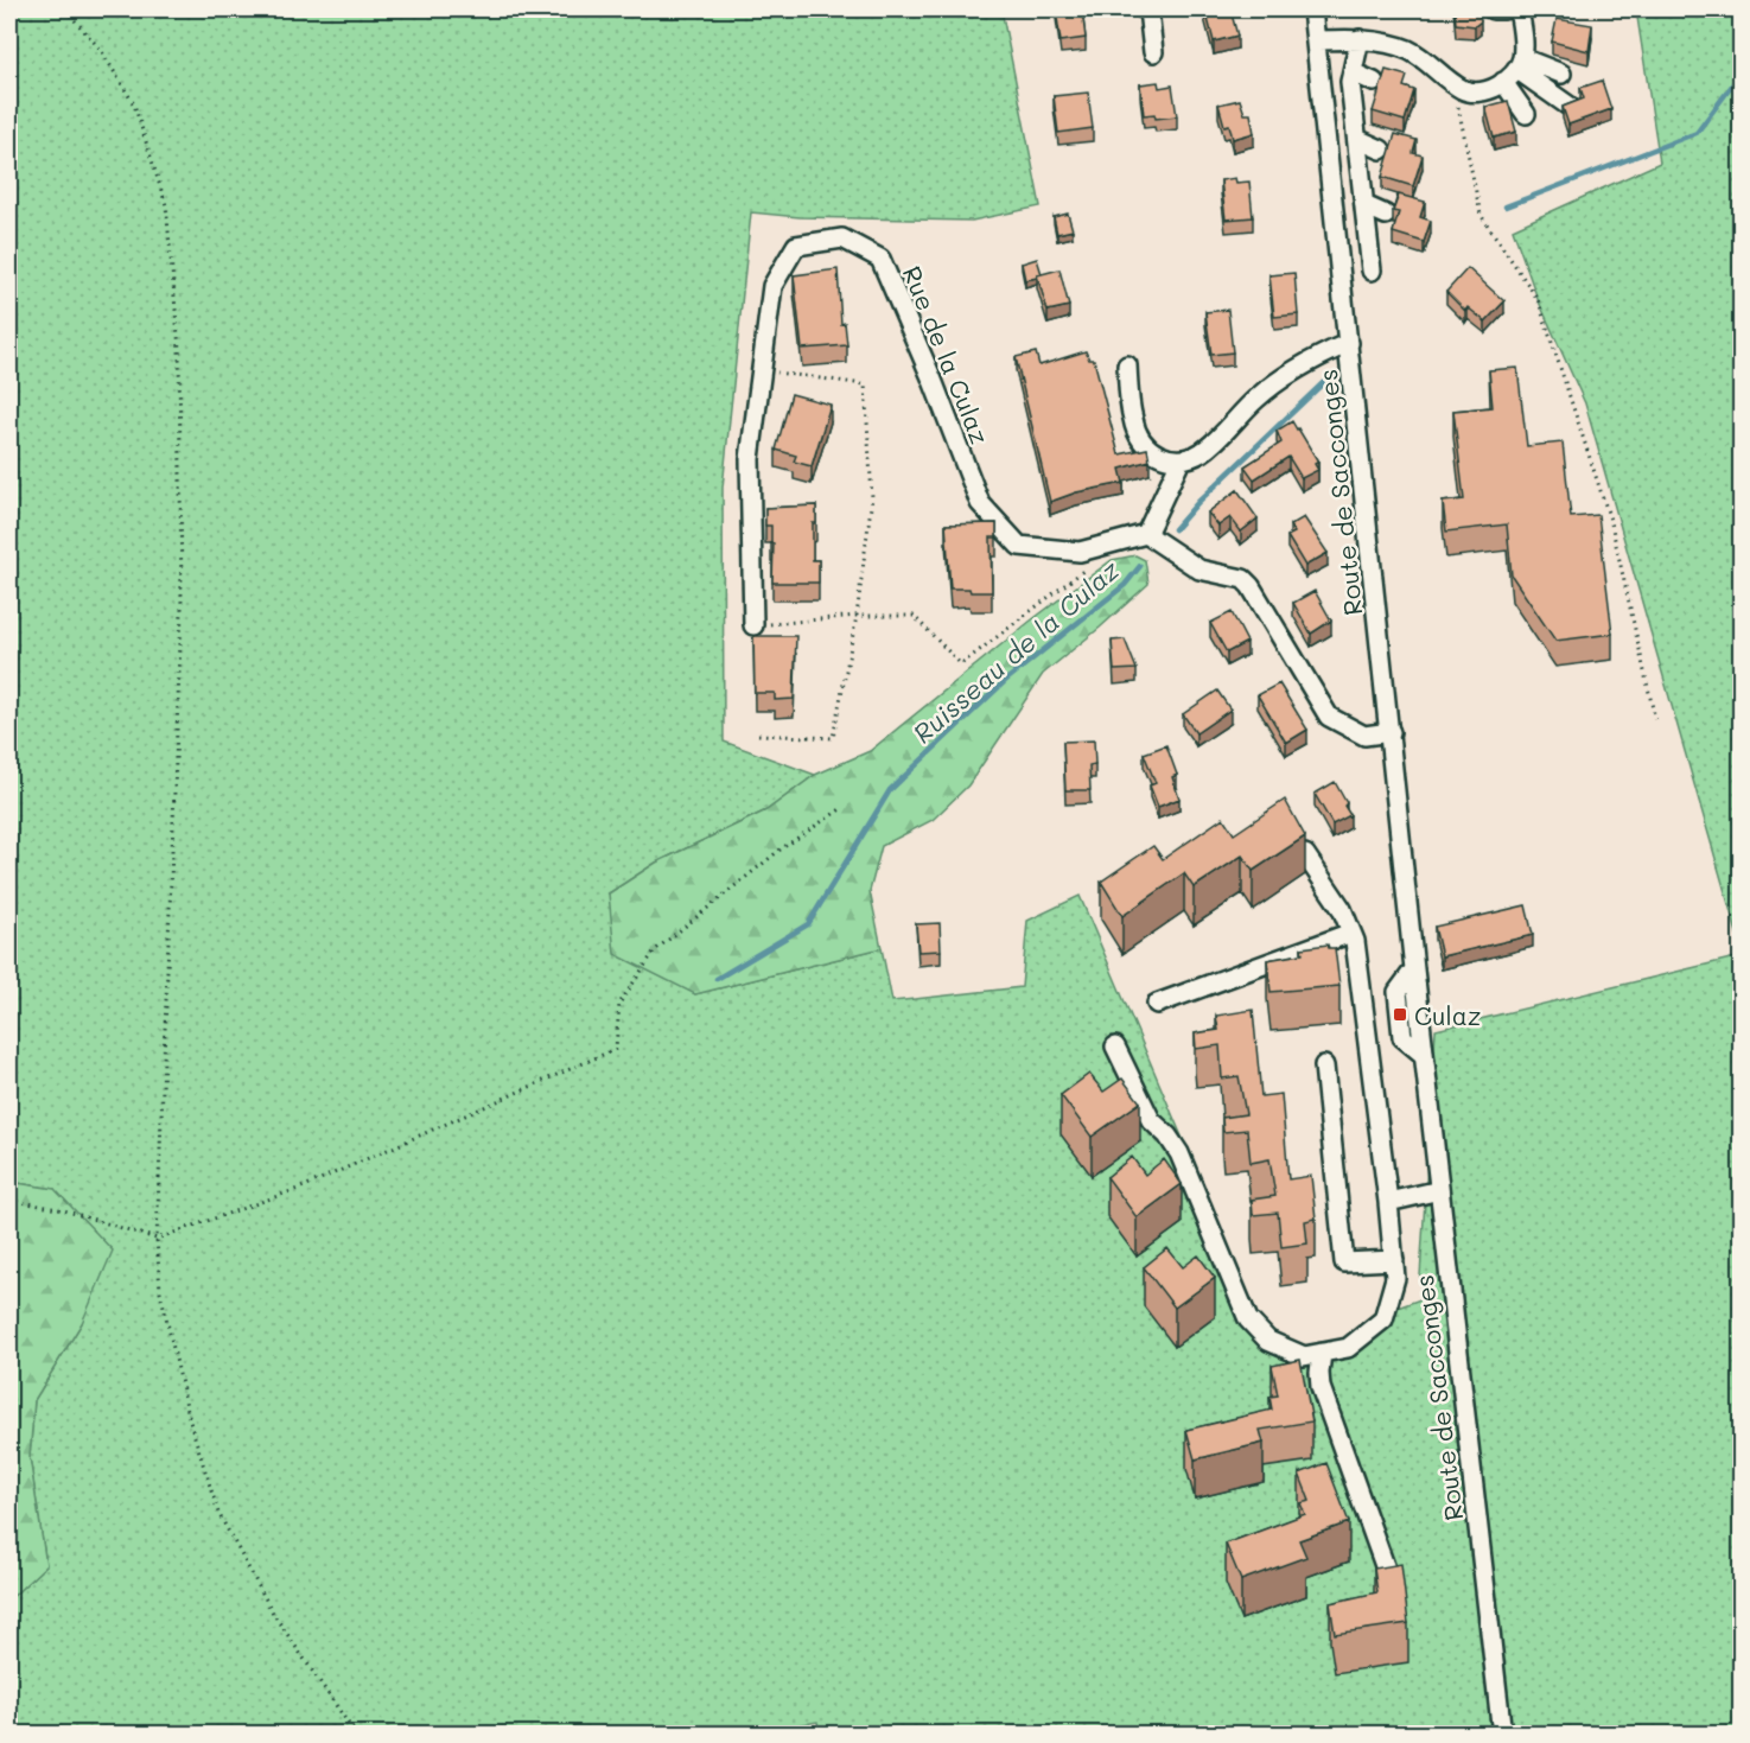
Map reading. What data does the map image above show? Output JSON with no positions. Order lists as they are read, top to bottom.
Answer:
{
  "streets": {
    "street": ["Rue de la Culaz", "Route de Sacconges"]
  },
  "water": ["Ruisseau de la Culaz"],
  "places": {
    "transit": ["Culaz"]
  }
}
